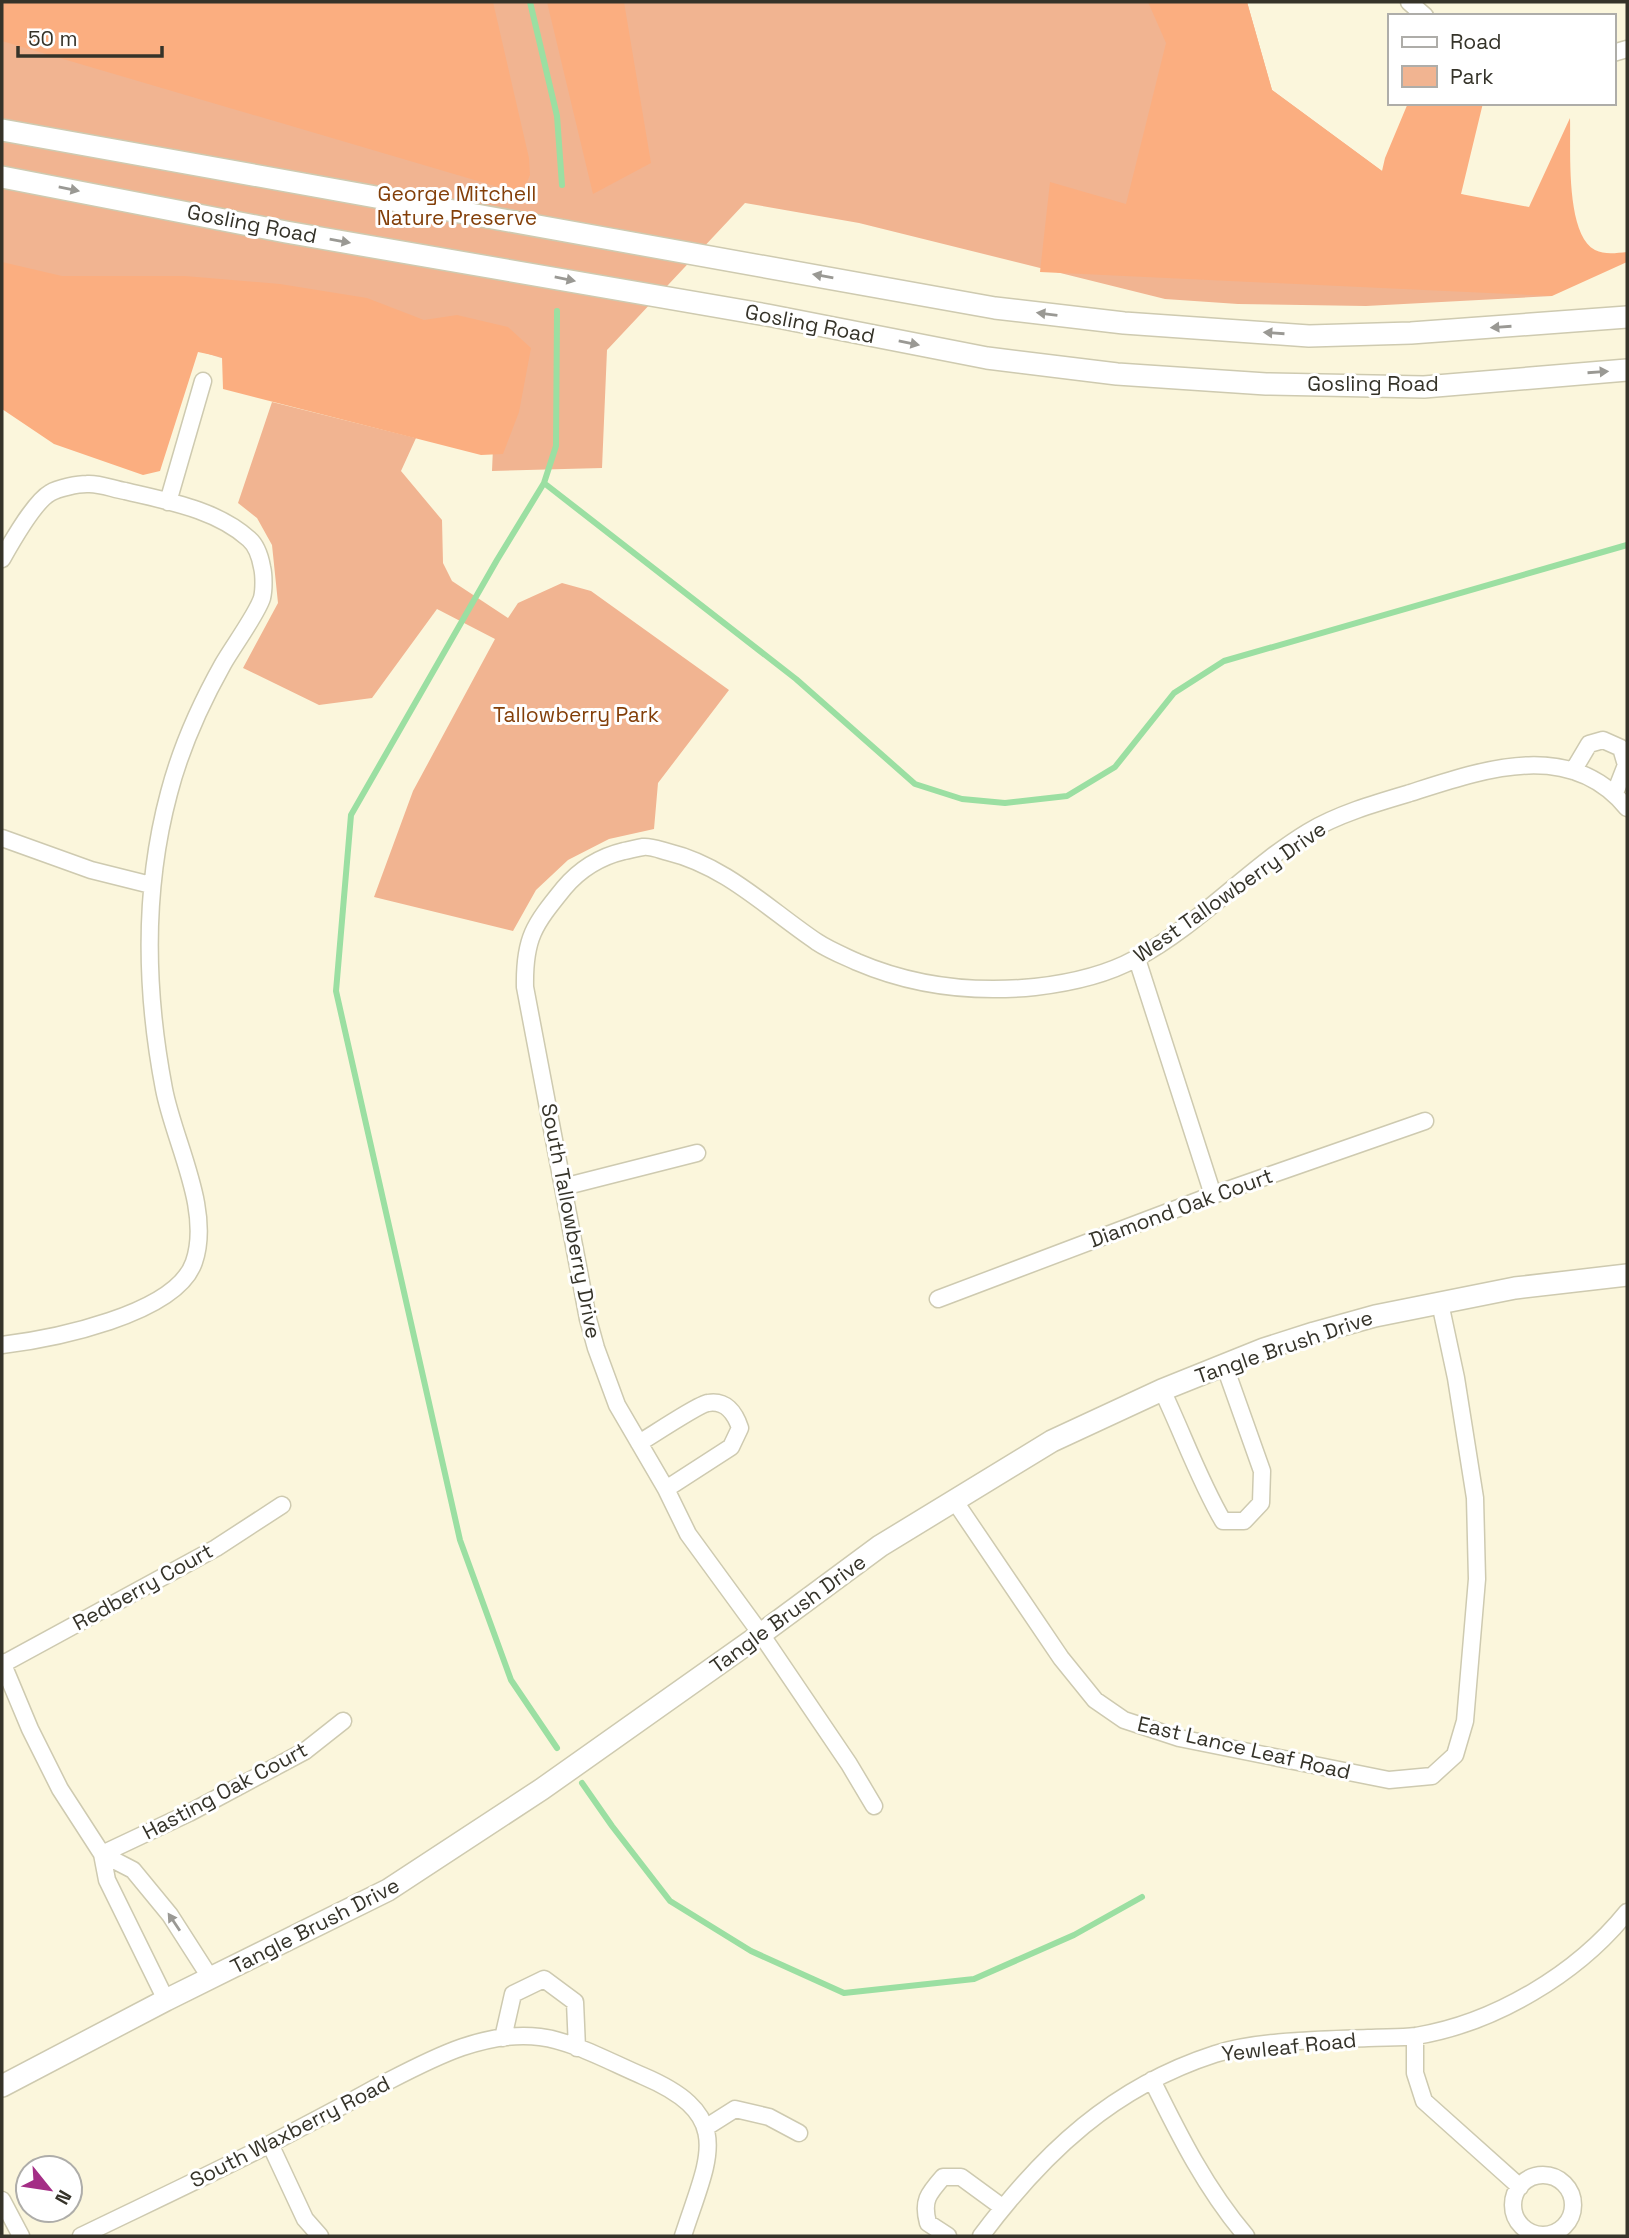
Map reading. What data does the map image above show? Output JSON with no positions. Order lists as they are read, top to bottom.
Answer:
{
  "streets": {
    "main road": ["Gosling Road", "Tangle Brush Drive"],
    "street": [
      "West Tallowberry Drive",
      "Diamond Oak Court",
      "South Tallowberry Drive",
      "Redberry Court",
      "East Lance Leaf Road",
      "Hasting Oak Court",
      "Yewleaf Road",
      "South Waxberry Road"
    ]
  },
  "crossings": [
    ["West Tallowberry Drive", "South Tallowberry Drive"],
    ["South Tallowberry Drive", "Tangle Brush Drive"],
    ["Tangle Brush Drive", "East Lance Leaf Road"]
  ],
  "parks": ["George Mitchell Nature Preserve", "Tallowberry Park"],
  "legend": ["Road", "Park"],
  "scale_bar": "50 m",
  "north": "bottom right"
}
